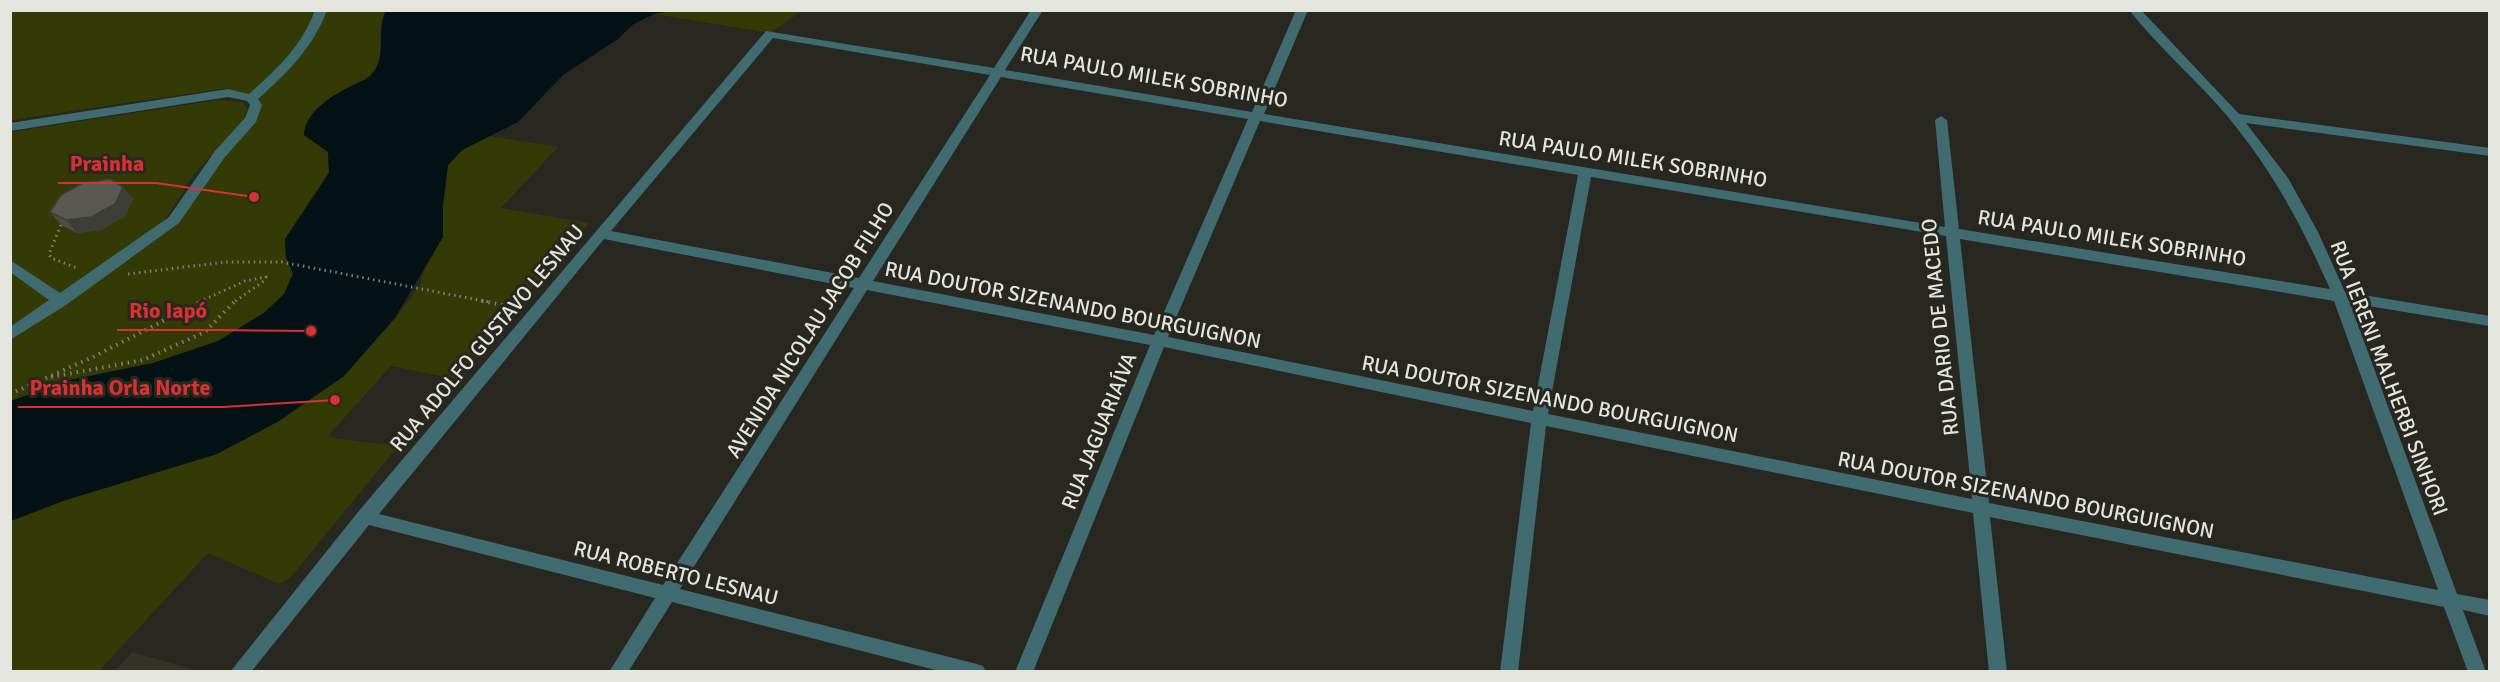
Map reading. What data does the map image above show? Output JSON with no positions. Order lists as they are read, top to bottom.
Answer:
{
  "streets": {
    "street": [
      "RUA PAULO MILEK SOBRINHO",
      "RUA DOUTOR SIZENANDO BOURGUIGNON",
      "RUA DARIO DE MACEDO",
      "AVENIDA NICOLAU JACOB FILHO",
      "RUA ADOLFO GUSTAVO LESNAU",
      "RUA IERENI MALHERBI SINHORI",
      "RUA JAGUARIAÍVA",
      "RUA ROBERTO LESNAU"
    ]
  },
  "crossings": [
    ["RUA PAULO MILEK SOBRINHO", "RUA DARIO DE MACEDO"],
    ["RUA PAULO MILEK SOBRINHO", "AVENIDA NICOLAU JACOB FILHO"],
    ["RUA PAULO MILEK SOBRINHO", "RUA ADOLFO GUSTAVO LESNAU"],
    ["RUA PAULO MILEK SOBRINHO", "RUA IERENI MALHERBI SINHORI"],
    ["RUA PAULO MILEK SOBRINHO", "RUA JAGUARIAÍVA"],
    ["RUA DOUTOR SIZENANDO BOURGUIGNON", "RUA DARIO DE MACEDO"],
    ["RUA DOUTOR SIZENANDO BOURGUIGNON", "AVENIDA NICOLAU JACOB FILHO"],
    ["RUA DOUTOR SIZENANDO BOURGUIGNON", "RUA ADOLFO GUSTAVO LESNAU"],
    ["RUA DOUTOR SIZENANDO BOURGUIGNON", "RUA IERENI MALHERBI SINHORI"],
    ["RUA DOUTOR SIZENANDO BOURGUIGNON", "RUA JAGUARIAÍVA"],
    ["AVENIDA NICOLAU JACOB FILHO", "RUA ROBERTO LESNAU"],
    ["RUA ADOLFO GUSTAVO LESNAU", "RUA ROBERTO LESNAU"]
  ],
  "places": ["Prainha", "Rio Iapó", "Prainha Orla Norte"]
}
